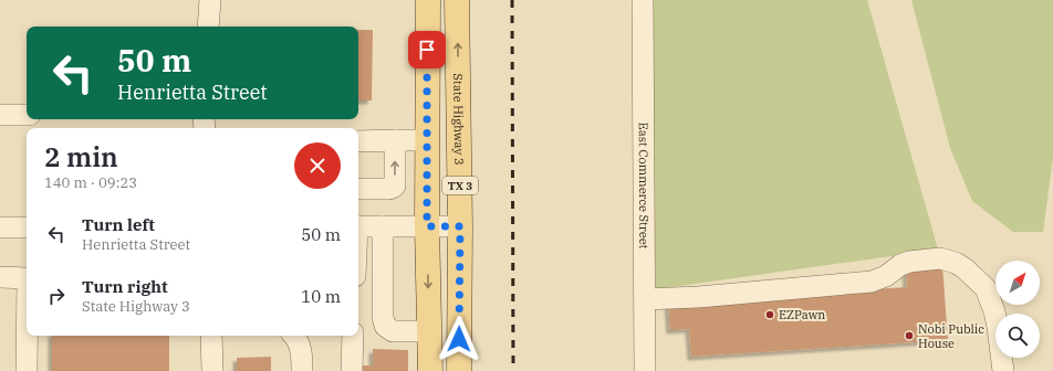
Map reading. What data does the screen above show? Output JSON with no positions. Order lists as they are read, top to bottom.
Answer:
{
  "streets": {
    "main road": ["State Highway 3", "TX 3"],
    "street": ["East Commerce Street"]
  },
  "places": ["EZPawn", "Nobi Public House"],
  "north": "top right",
  "page": {
    "turn": ["50 m", "Henrietta Street"],
    "heading": ["2 min", "140 m · 09:23"],
    "list": [
      {
        "name": "Turn left",
        "note": "Henrietta Street",
        "value": "50 m"
      },
      {
        "name": "Turn right",
        "note": "State Highway 3",
        "value": "10 m"
      }
    ]
  }
}
